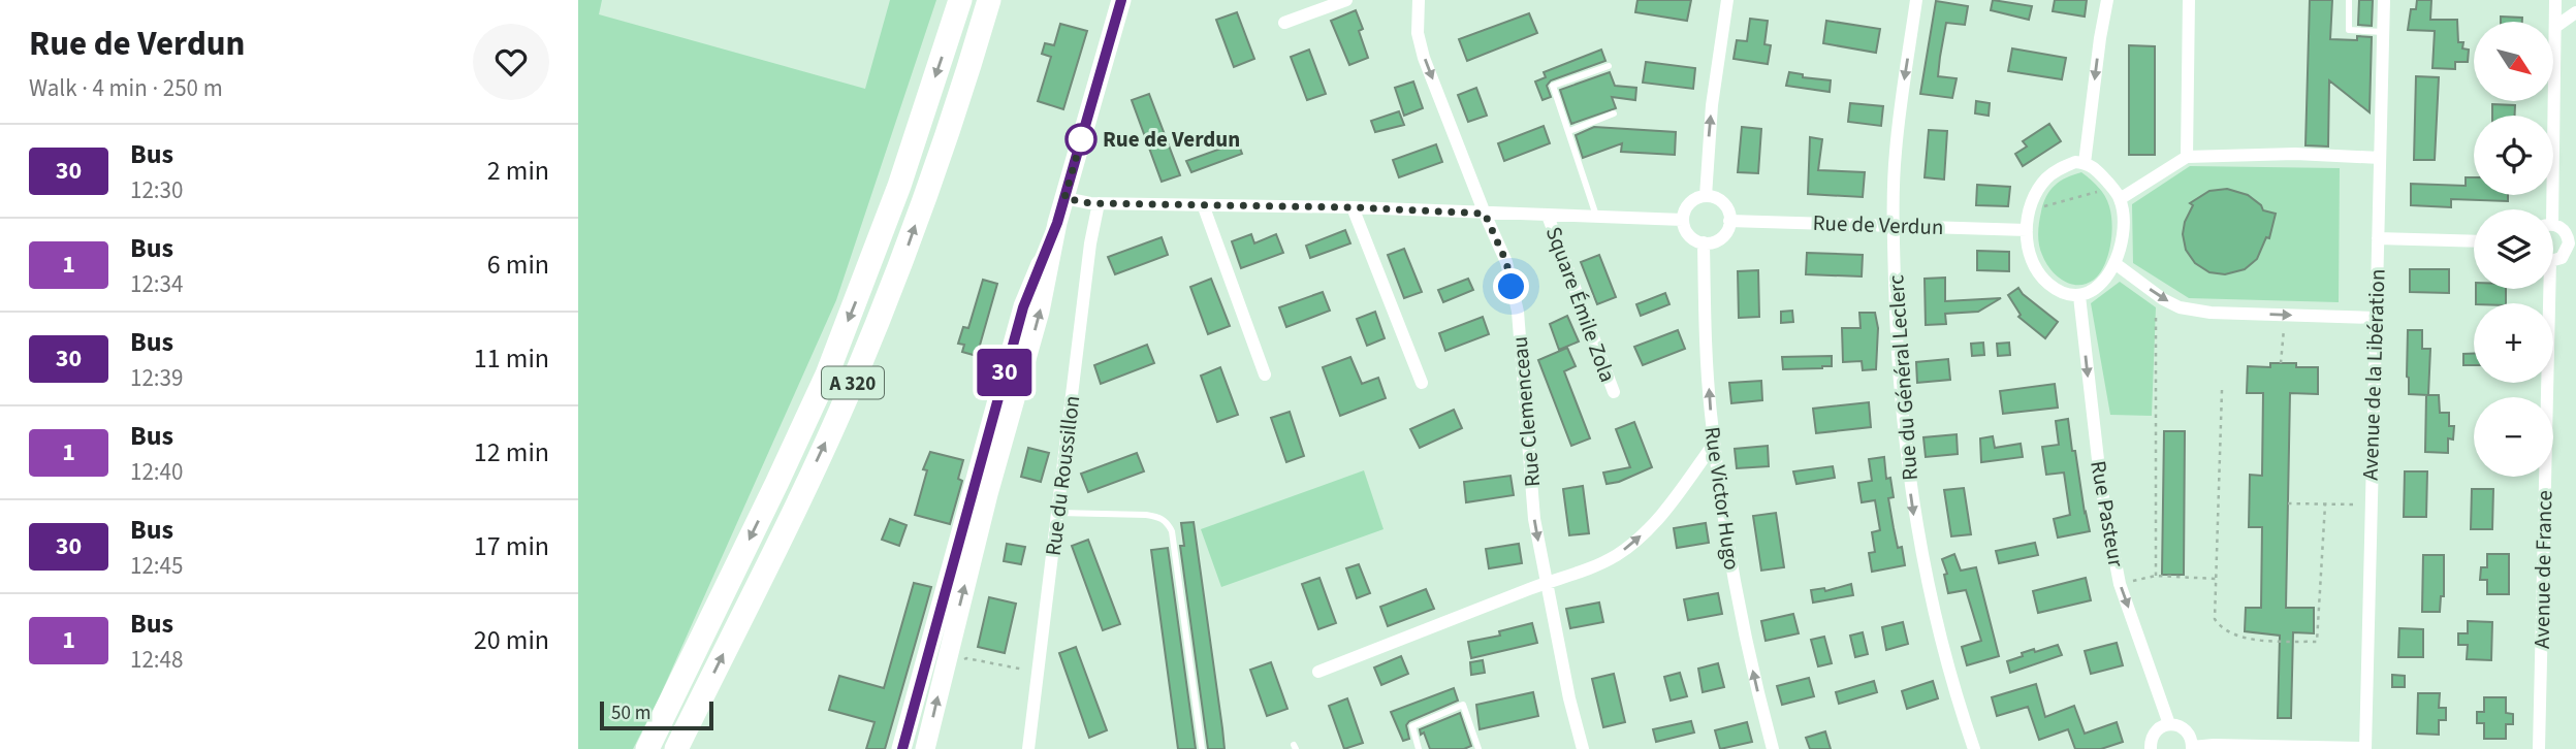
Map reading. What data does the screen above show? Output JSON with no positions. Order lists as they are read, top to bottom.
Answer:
{
  "streets": {
    "highway": ["A 320"],
    "street": [
      "Rue de Verdun",
      "Square Émile Zola",
      "Avenue de la Libération",
      "Rue du Général Leclerc",
      "Rue Clemenceau",
      "Rue du Roussillon",
      "Rue Victor Hugo",
      "Rue Pasteur",
      "Avenue de France"
    ]
  },
  "crossings": [
    ["Rue de Verdun", "Rue du Général Leclerc"],
    ["Rue de Verdun", "Rue Victor Hugo"],
    ["Rue de Verdun", "Rue Pasteur"]
  ],
  "one_way": [
    "Rue du Général Leclerc",
    "Rue Clemenceau",
    "Rue Victor Hugo",
    "Rue Pasteur"
  ],
  "places": ["Rue de Verdun"],
  "lines": ["bus line 30"],
  "scale_bar": "50 m",
  "north": "bottom right",
  "page": {
    "heading": ["Rue de Verdun", "Walk · 4 min · 250 m"],
    "on_map": "30",
    "map_buttons": ["+", "−"],
    "list": [
      {
        "mark": "30",
        "name": "Bus",
        "note": "12:30",
        "value": "2 min"
      },
      {
        "mark": "1",
        "name": "Bus",
        "note": "12:34",
        "value": "6 min"
      },
      {
        "mark": "30",
        "name": "Bus",
        "note": "12:39",
        "value": "11 min"
      },
      {
        "mark": "1",
        "name": "Bus",
        "note": "12:40",
        "value": "12 min"
      },
      {
        "mark": "30",
        "name": "Bus",
        "note": "12:45",
        "value": "17 min"
      },
      {
        "mark": "1",
        "name": "Bus",
        "note": "12:48",
        "value": "20 min"
      }
    ],
    "scale": "50 m"
  }
}
